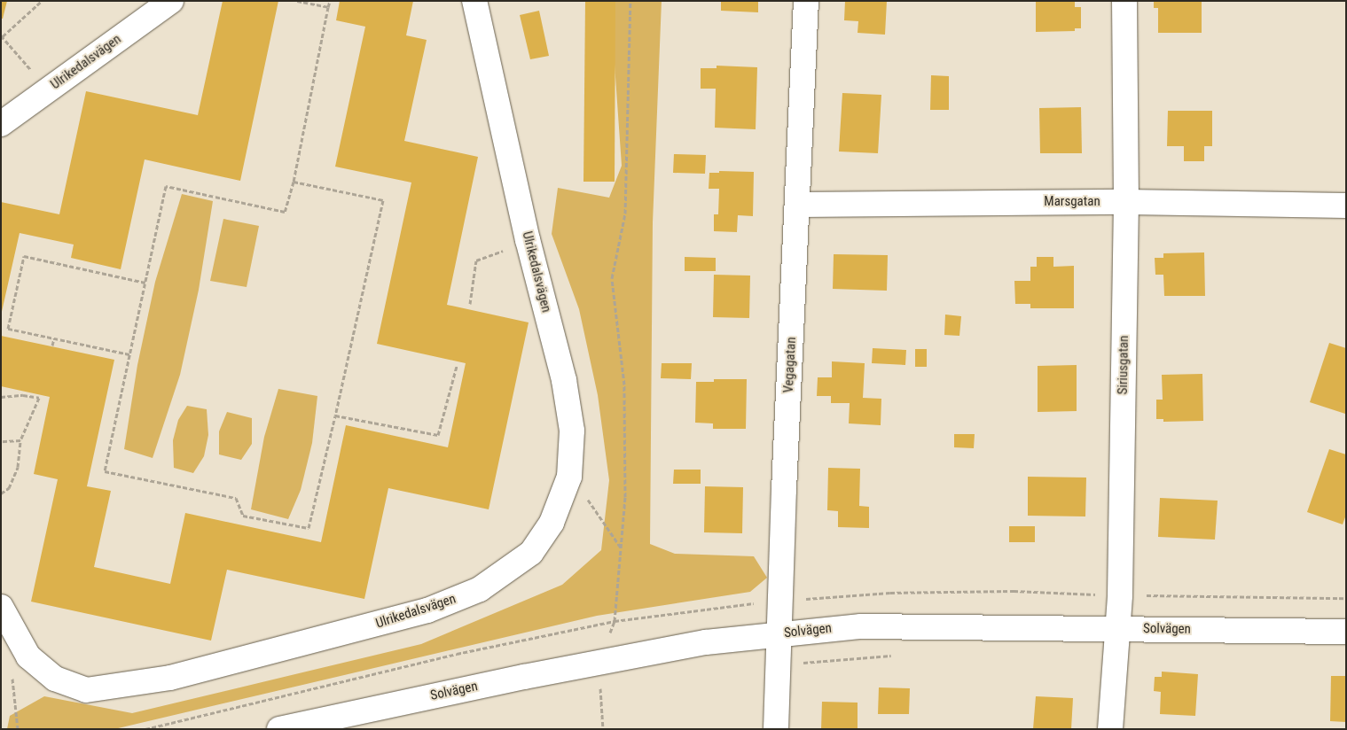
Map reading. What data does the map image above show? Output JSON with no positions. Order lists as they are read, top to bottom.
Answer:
{
  "streets": {
    "street": [
      "Ulrikedalsvägen",
      "Marsgatan",
      "Vegagatan",
      "Siriusgatan",
      "Solvägen"
    ]
  },
  "crossings": [
    ["Marsgatan", "Vegagatan"],
    ["Marsgatan", "Siriusgatan"],
    ["Vegagatan", "Solvägen"],
    ["Siriusgatan", "Solvägen"]
  ]
}
